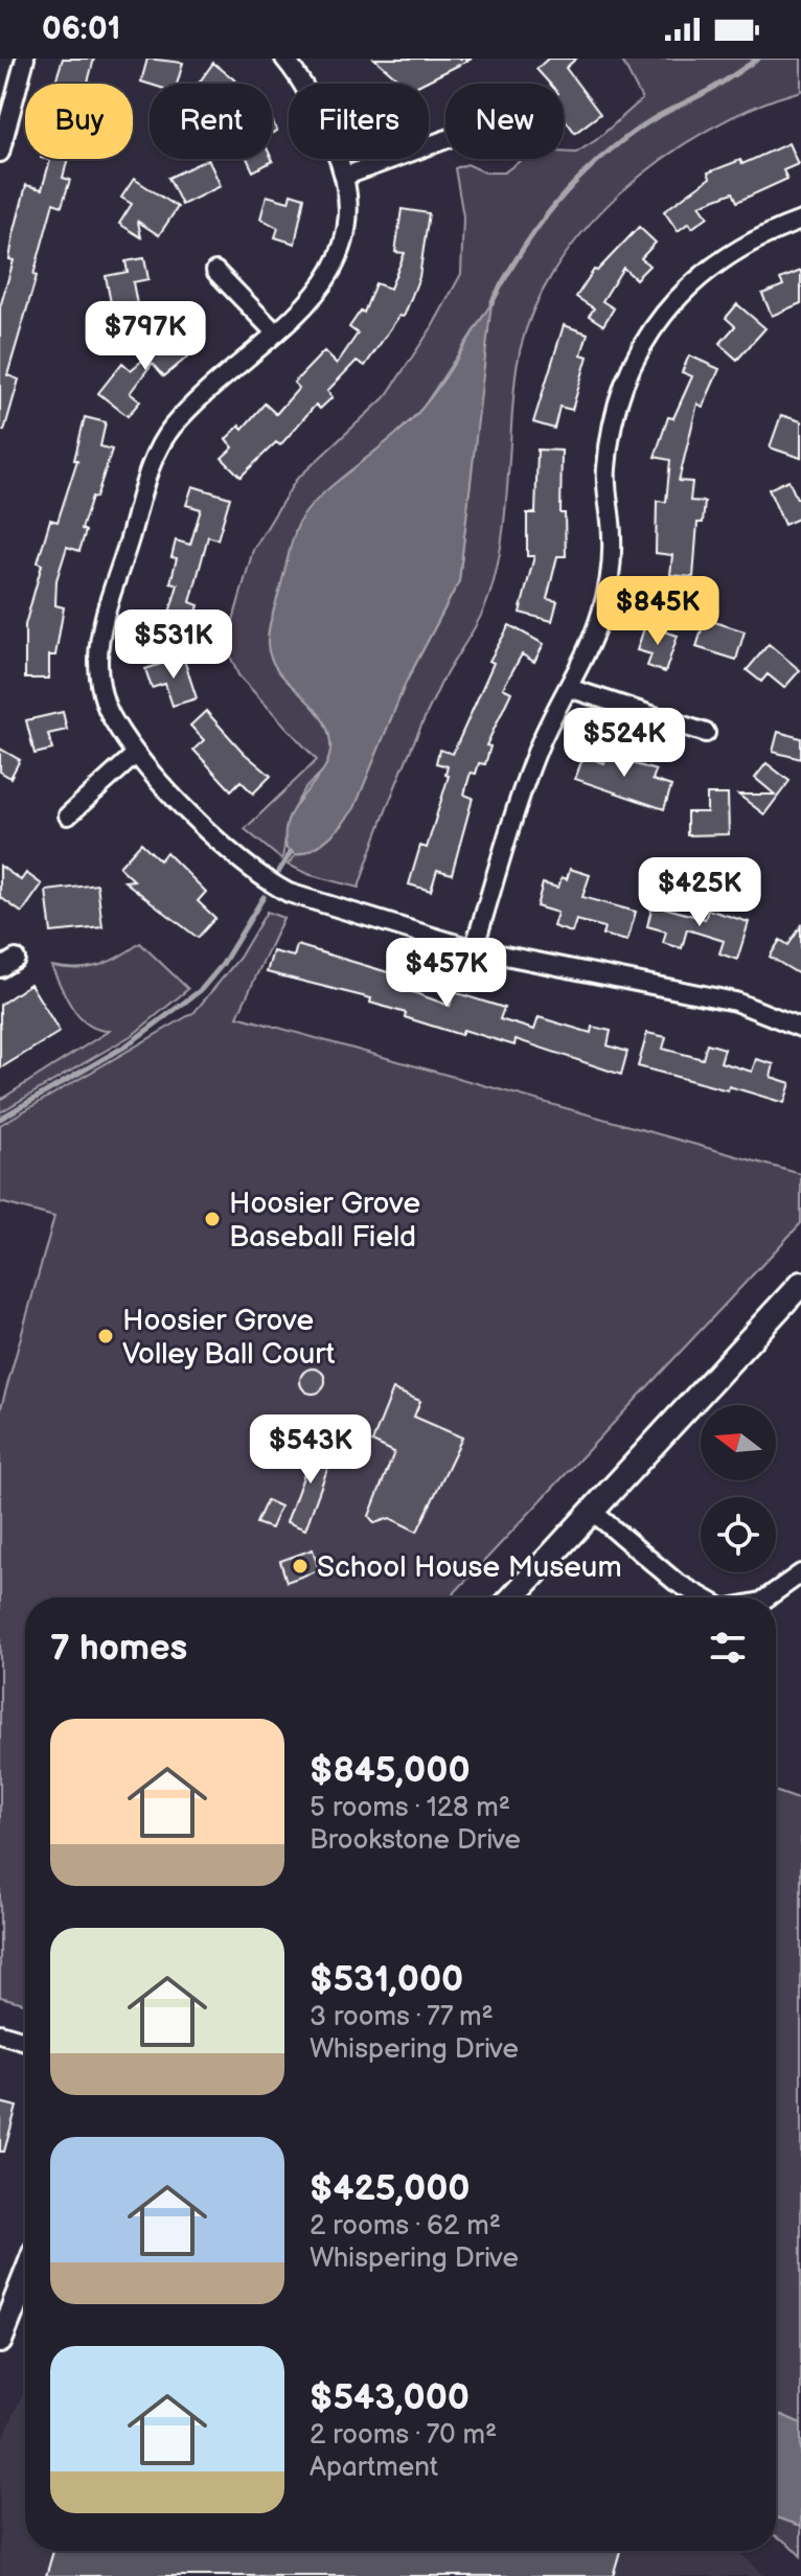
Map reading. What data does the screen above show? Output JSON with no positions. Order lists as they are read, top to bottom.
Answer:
{
  "places": ["Hoosier Grove Baseball Field", "Hoosier Grove Volley Ball Court", "School House Museum"],
  "north": "left",
  "page": {
    "status": "06:01",
    "chip": [
      "Buy",
      "Rent",
      "Filters",
      "New"
    ],
    "price": [
      "$797K",
      "$845K",
      "$531K",
      "$524K",
      "$425K",
      "$457K",
      "$543K"
    ],
    "heading": "7 homes",
    "list": [
      {
        "name": "$845,000",
        "note": "5 rooms · 128 m² · Brookstone Drive"
      },
      {
        "name": "$531,000",
        "note": "3 rooms · 77 m² · Whispering Drive"
      },
      {
        "name": "$425,000",
        "note": "2 rooms · 62 m² · Whispering Drive"
      },
      {
        "name": "$543,000",
        "note": "2 rooms · 70 m² · Apartment"
      }
    ]
  }
}
